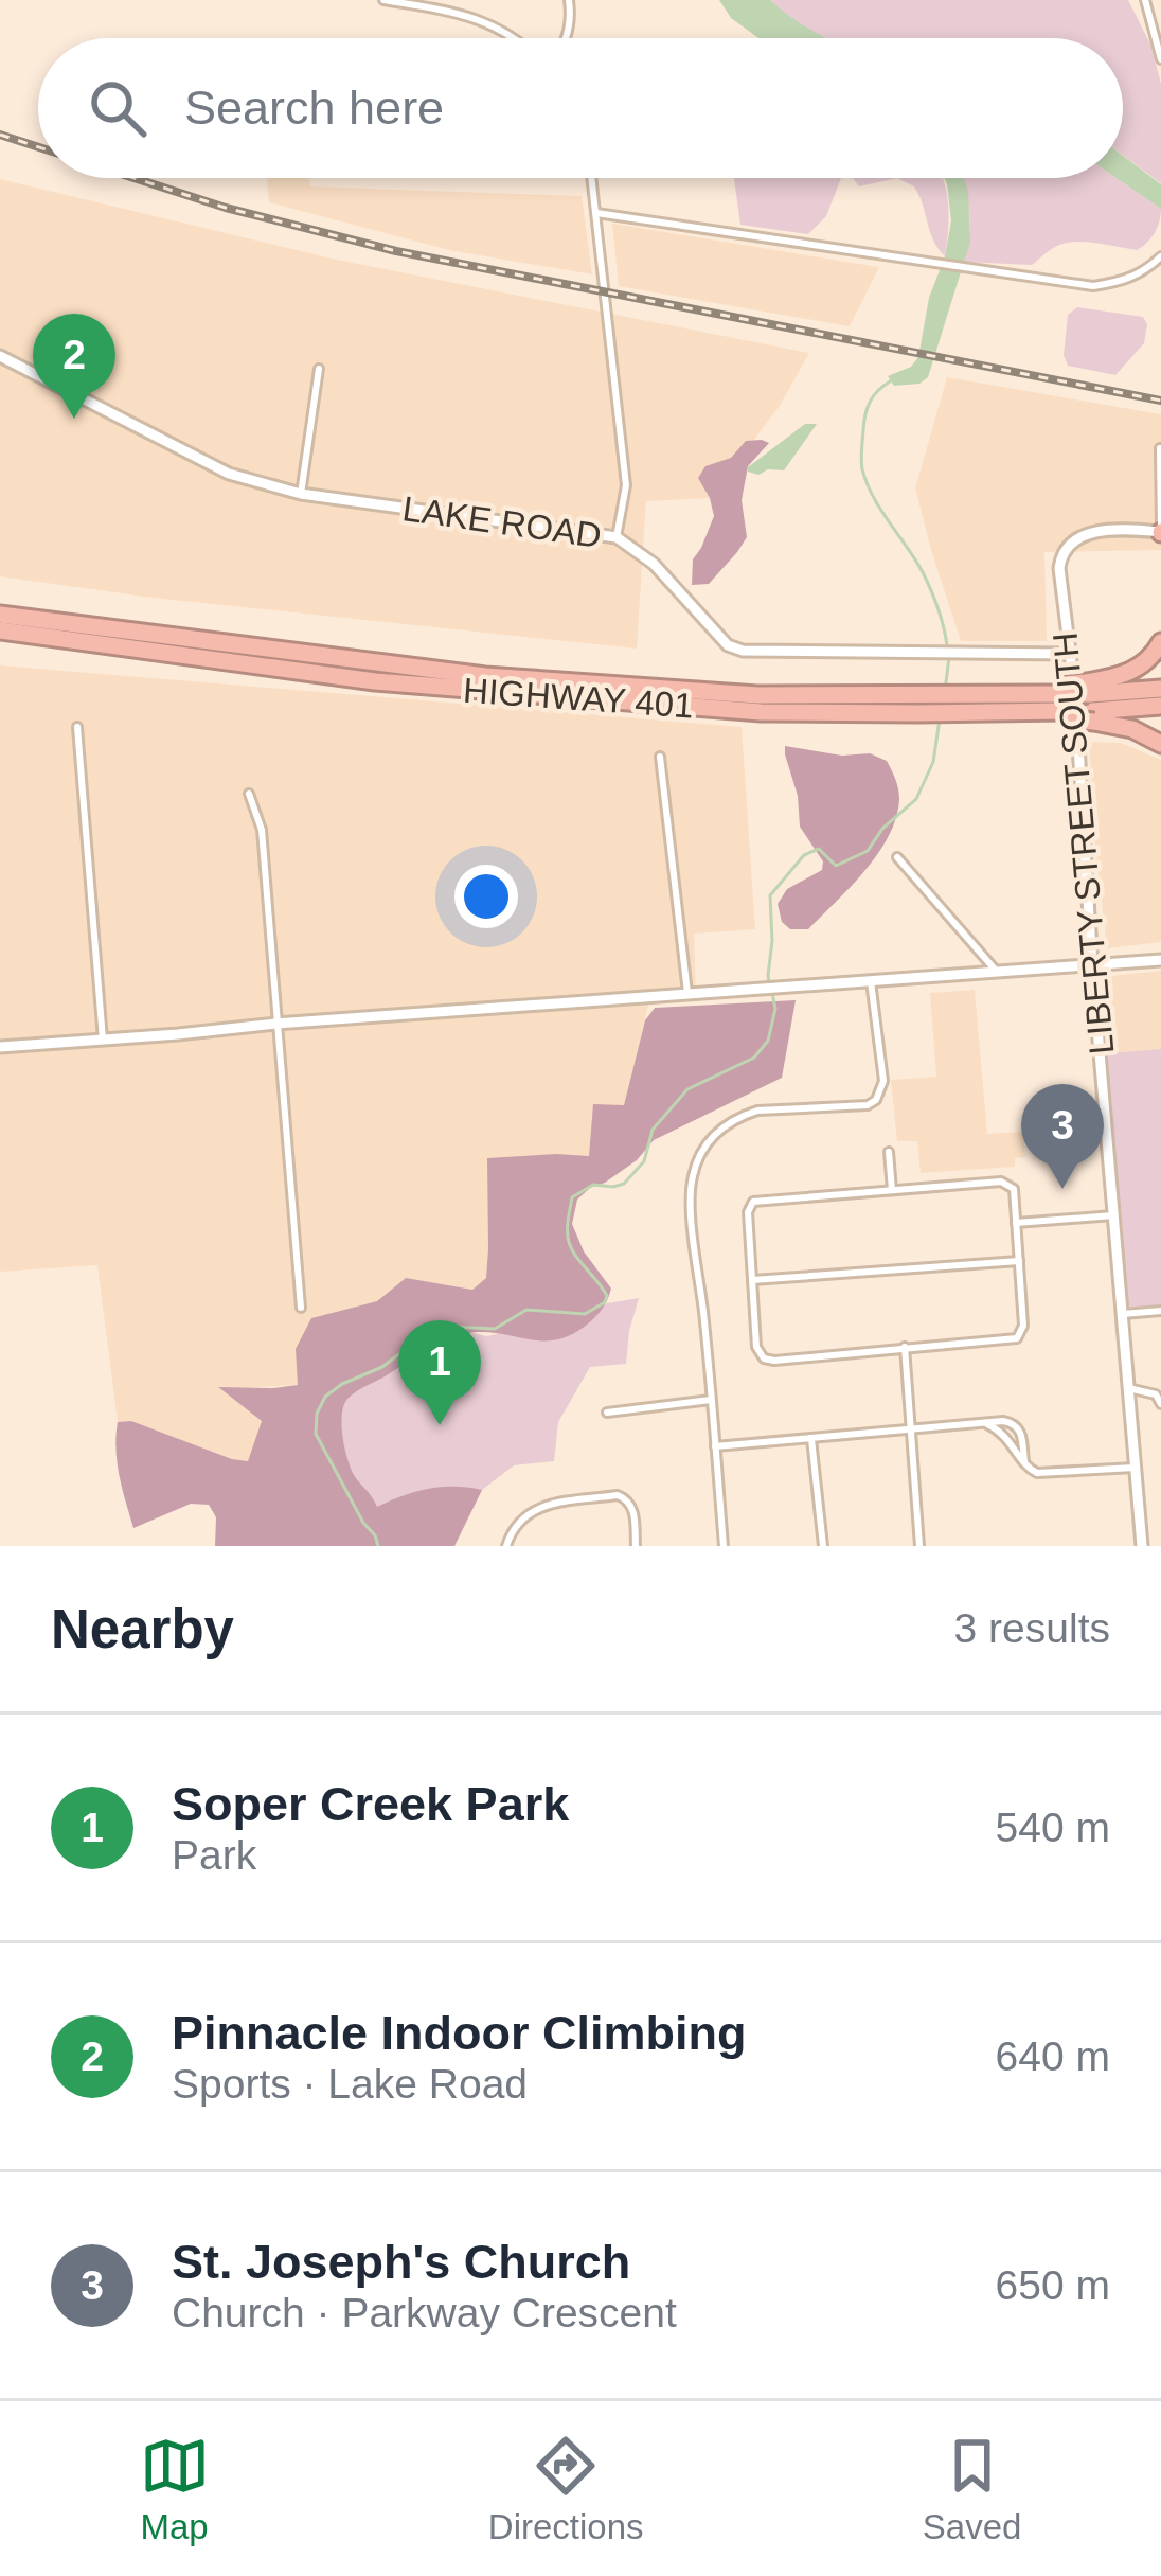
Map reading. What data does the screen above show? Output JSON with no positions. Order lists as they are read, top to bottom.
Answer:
{
  "streets": {
    "highway": ["HIGHWAY 401"],
    "street": ["LAKE ROAD", "LIBERTY STREET SOUTH"]
  },
  "crossings": [
    ["LAKE ROAD", "LIBERTY STREET SOUTH"]
  ],
  "page": {
    "search": "Search here",
    "pins": ["2", "3", "1"],
    "heading": ["Nearby", "3 results"],
    "list": [
      {
        "mark": "1",
        "name": "Soper Creek Park",
        "note": "Park",
        "value": "540 m"
      },
      {
        "mark": "2",
        "name": "Pinnacle Indoor Climbing",
        "note": "Sports · Lake Road",
        "value": "640 m"
      },
      {
        "mark": "3",
        "name": "St. Joseph's Church",
        "note": "Church · Parkway Crescent",
        "value": "650 m"
      }
    ],
    "nav": ["Map", "Directions", "Saved"]
  }
}
